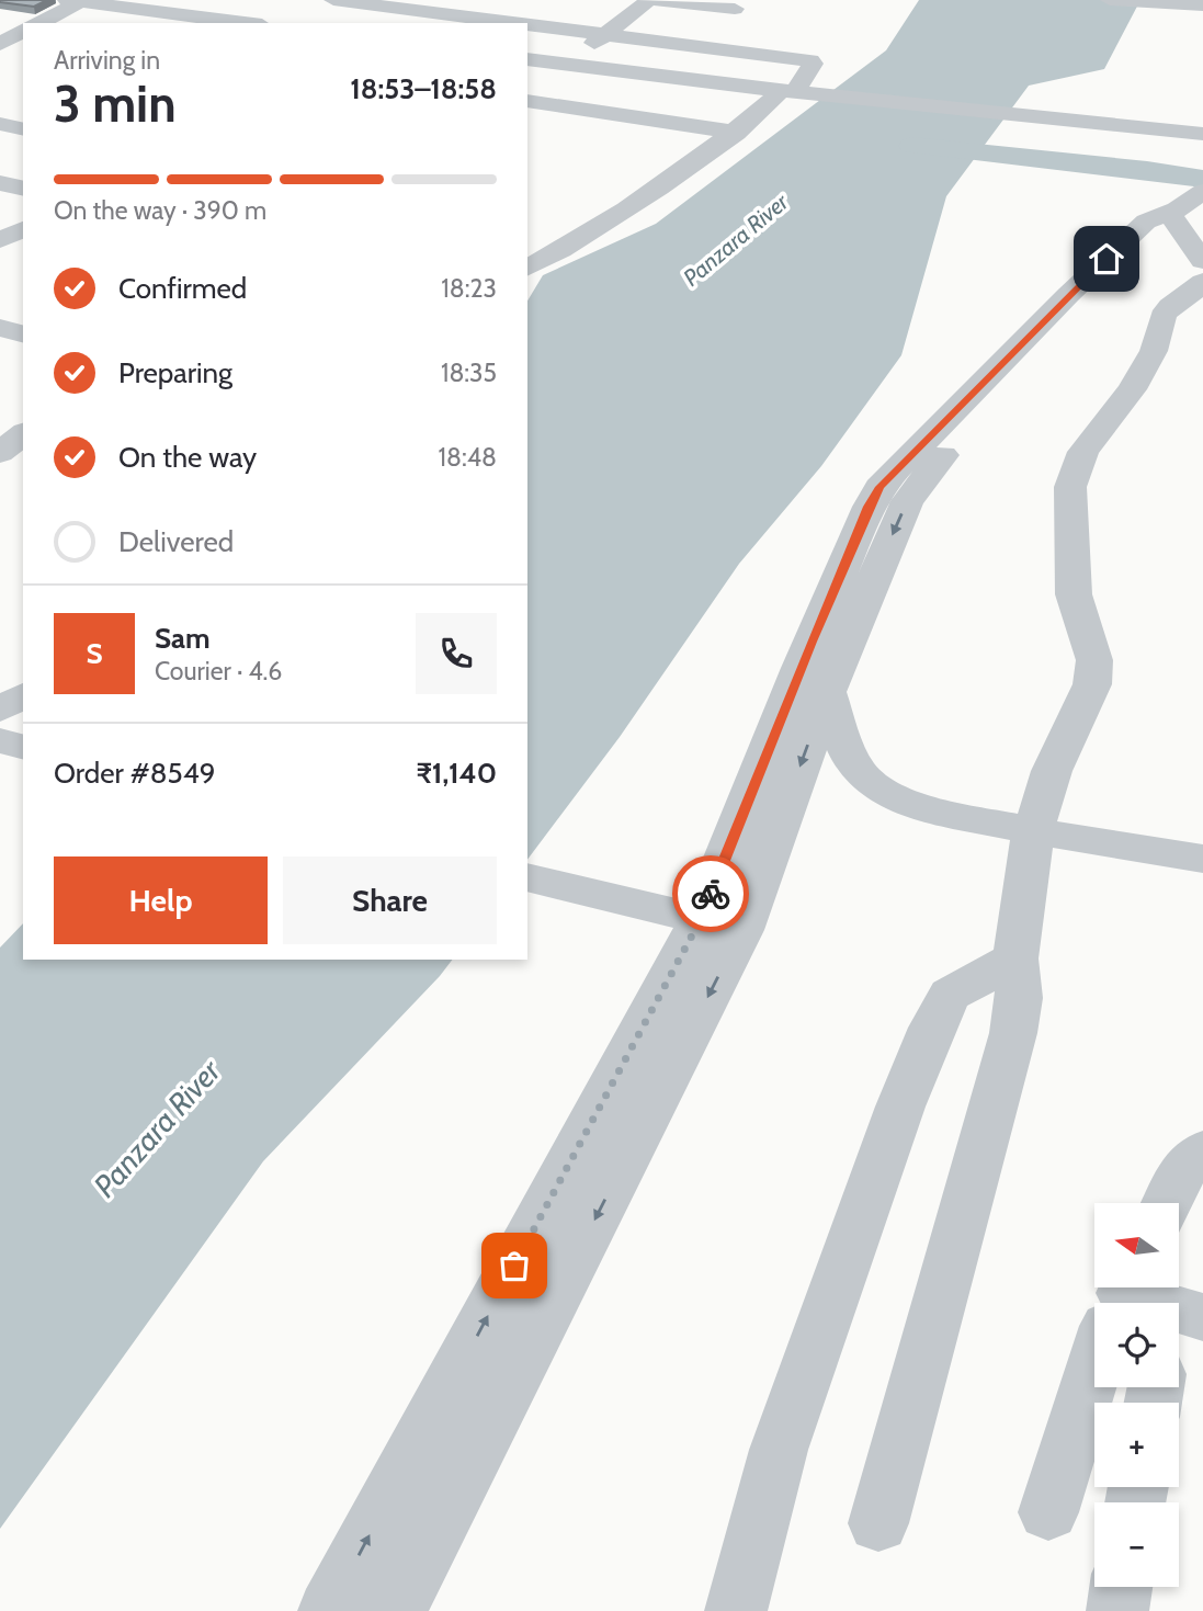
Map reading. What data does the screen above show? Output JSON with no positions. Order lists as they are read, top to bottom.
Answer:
{
  "water": ["Panzara River"],
  "north": "left",
  "page": {
    "heading": ["3 min", "Arriving in", "18:53–18:58"],
    "panel": [
      "Sam",
      "Courier · 4.6",
      "Order #8549",
      "₹1,140"
    ],
    "bar": "On the way · 390 m",
    "list": [
      ["Confirmed", "18:23"],
      ["Preparing", "18:35"],
      ["On the way", "18:48"],
      "Delivered"
    ],
    "round": "S",
    "buttons": ["Help", "Share"],
    "map_buttons": ["+", "−"]
  }
}
